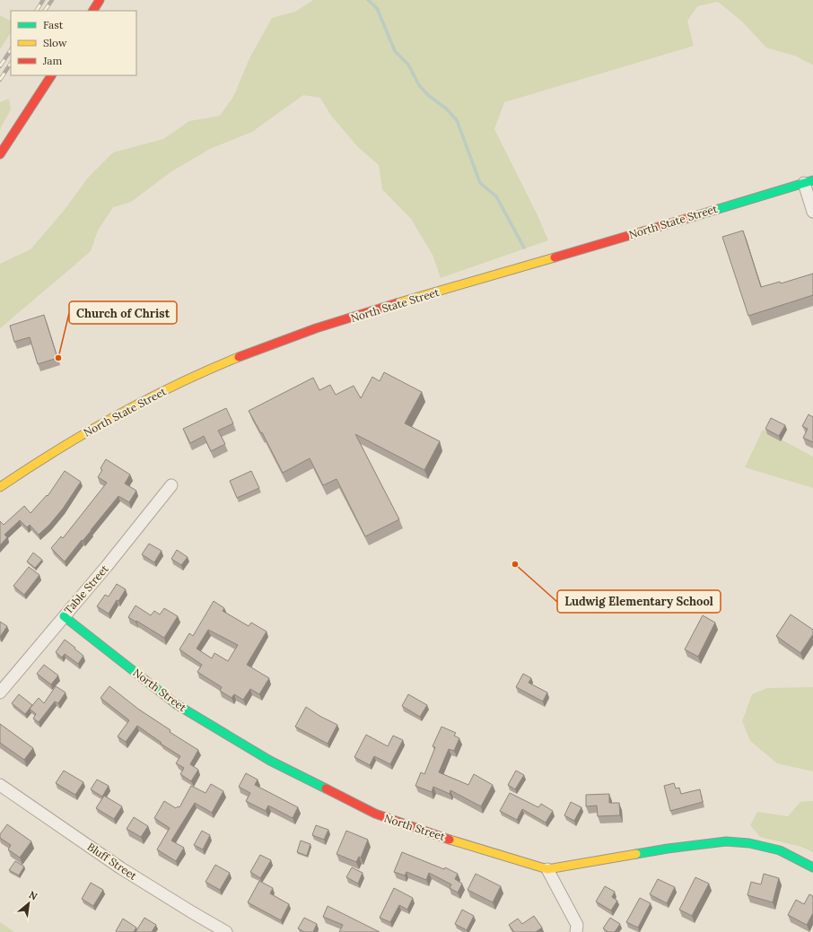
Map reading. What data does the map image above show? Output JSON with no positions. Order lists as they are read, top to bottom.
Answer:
{
  "streets": {
    "main road": ["North State Street", "North Street"],
    "street": ["Table Street", "Bluff Street"]
  },
  "crossings": [
    ["Table Street", "North Street"]
  ],
  "places": ["Church of Christ", "Ludwig Elementary School"],
  "legend": ["Fast", "Slow", "Jam"],
  "north": "top right"
}
